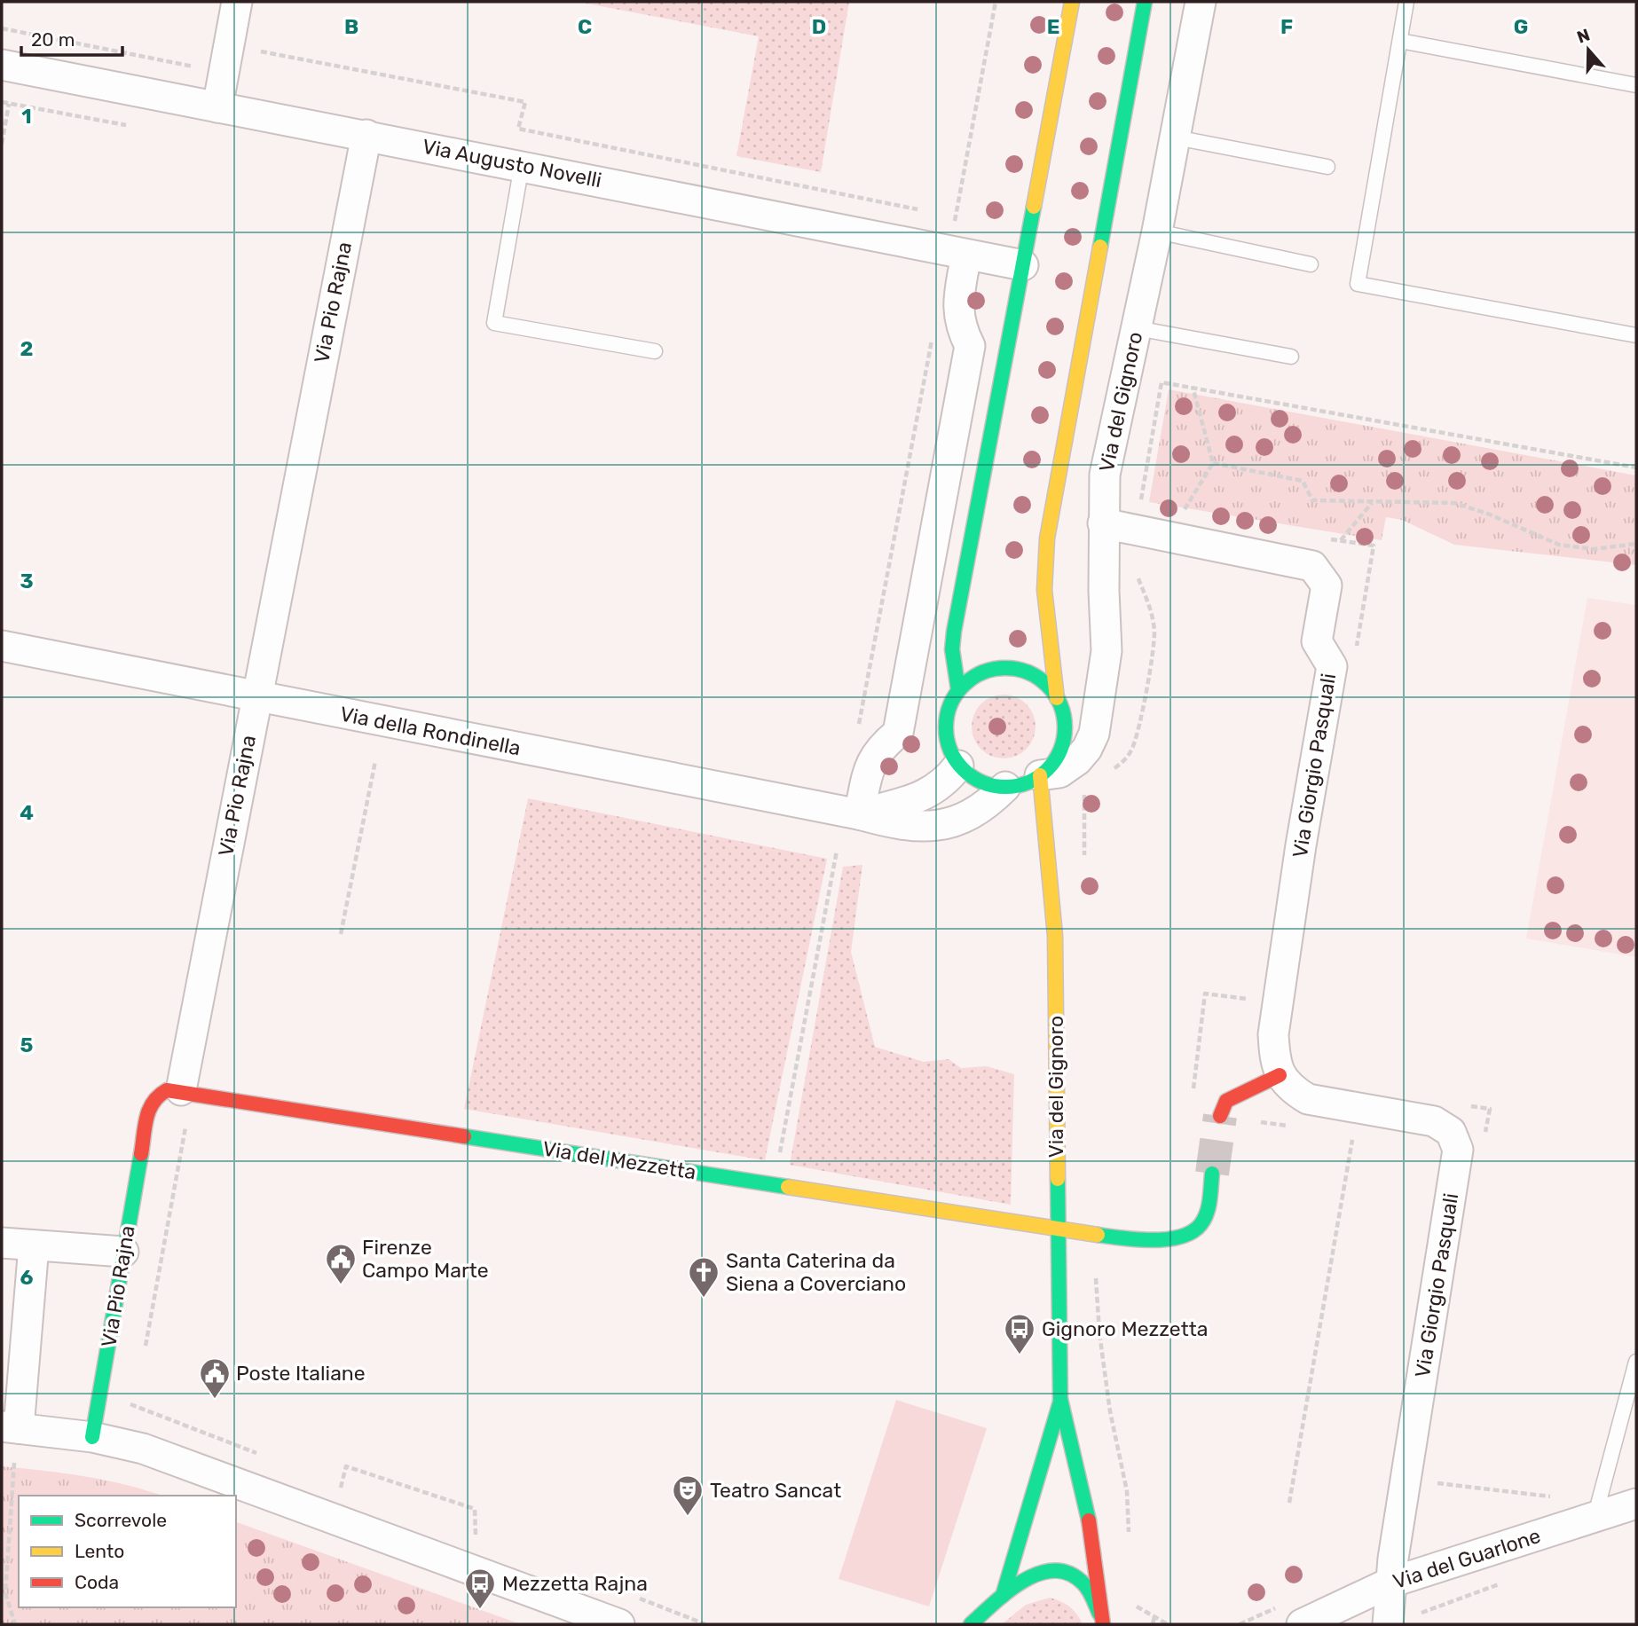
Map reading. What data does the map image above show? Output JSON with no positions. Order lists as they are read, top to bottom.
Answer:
{
  "streets": {
    "main road": ["Via Pio Rajna", "Via del Gignoro", "Via del Mezzetta"],
    "street": [
      "Via Augusto Novelli",
      "Via della Rondinella",
      "Via Giorgio Pasquali",
      "Via del Guarlone"
    ]
  },
  "crossings": [
    ["Via Augusto Novelli", "Via Pio Rajna"],
    ["Via Pio Rajna", "Via della Rondinella"],
    ["Via Pio Rajna", "Via del Mezzetta"],
    ["Via del Gignoro", "Via della Rondinella"],
    ["Via del Gignoro", "Via Giorgio Pasquali"],
    ["Via del Gignoro", "Via del Mezzetta"],
    ["Via Giorgio Pasquali", "Via del Guarlone"]
  ],
  "places": {
    "public building": ["Firenze Campo Marte", "Poste Italiane"],
    "church": ["Santa Caterina da Siena a Coverciano"],
    "bus stop": ["Gignoro Mezzetta", "Mezzetta Rajna"],
    "theatre": ["Teatro Sancat"]
  },
  "legend": ["Scorrevole", "Lento", "Coda"],
  "scale_bar": "20 m",
  "north": "top",
  "grid": {
    "columns": [
      "B",
      "C",
      "D",
      "E",
      "F",
      "G"
    ],
    "rows": [
      "1",
      "2",
      "3",
      "4",
      "5",
      "6"
    ]
  }
}
